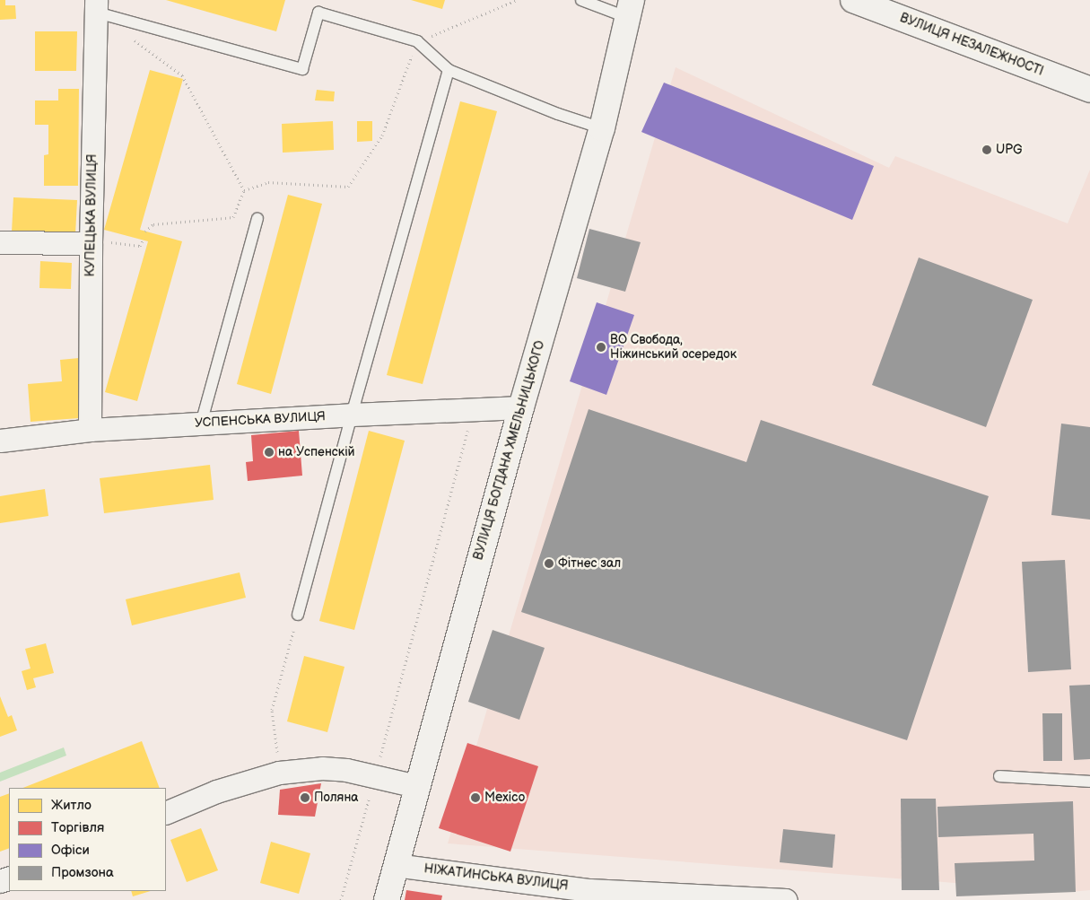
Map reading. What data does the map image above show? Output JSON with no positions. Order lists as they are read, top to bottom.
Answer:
{
  "streets": {
    "street": [
      "ВУЛИЦЯ НЕЗАЛЕЖНОСТІ",
      "КУПЕЦЬКА ВУЛИЦЯ",
      "УСПЕНСЬКА ВУЛИЦЯ",
      "ВУЛИЦЯ БОГДАНА ХМЕЛЬНИЦЬКОГО",
      "НІЖАТИНСЬКА ВУЛИЦЯ"
    ]
  },
  "crossings": [
    ["КУПЕЦЬКА ВУЛИЦЯ", "УСПЕНСЬКА ВУЛИЦЯ"],
    ["УСПЕНСЬКА ВУЛИЦЯ", "ВУЛИЦЯ БОГДАНА ХМЕЛЬНИЦЬКОГО"],
    ["ВУЛИЦЯ БОГДАНА ХМЕЛЬНИЦЬКОГО", "НІЖАТИНСЬКА ВУЛИЦЯ"]
  ],
  "places": [
    "UPG",
    "ВО Свобода, Ніжинський осередок",
    "на Успенскій",
    "Фітнес зал",
    "Поляна",
    "Mexico"
  ],
  "legend": [
    "Житло",
    "Торгівля",
    "Офіси",
    "Промзона"
  ]
}
